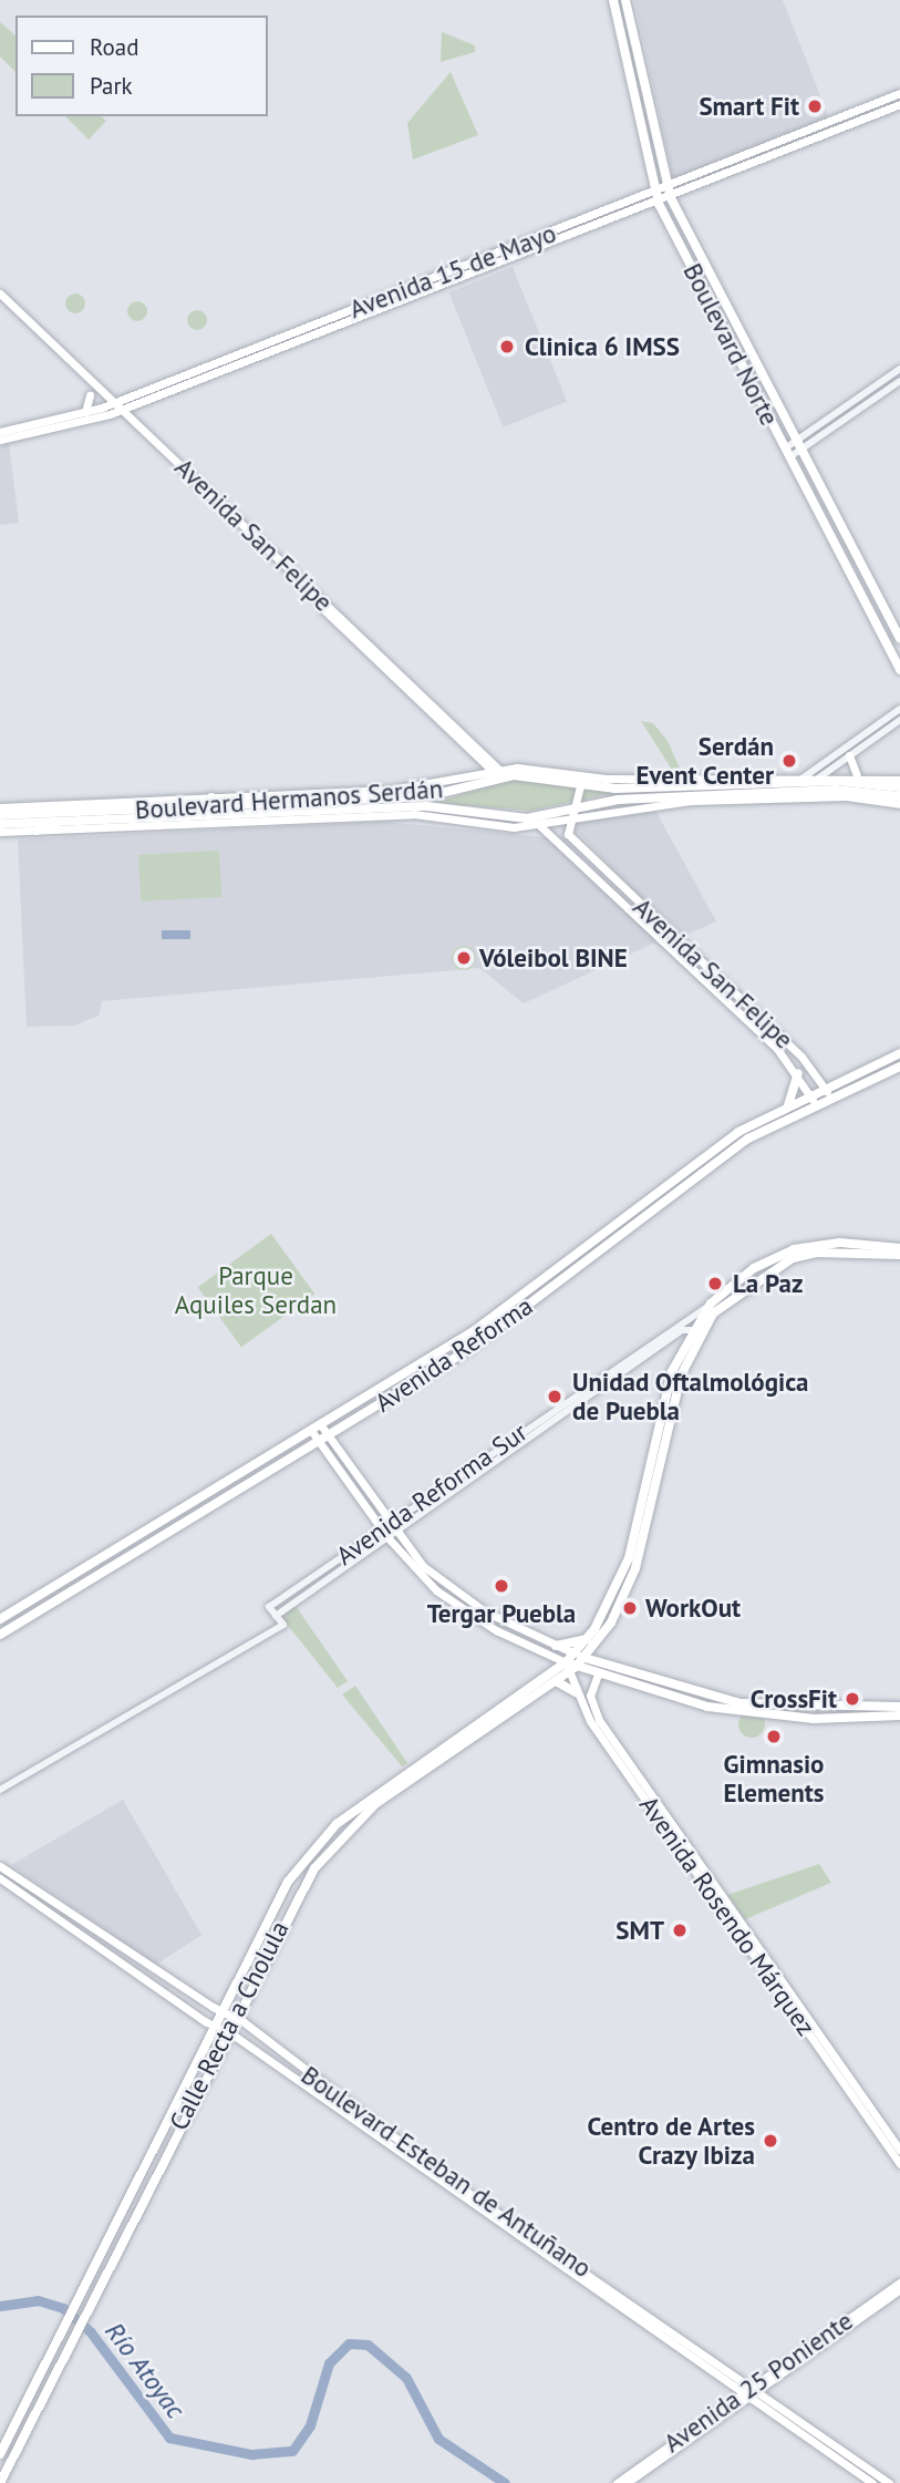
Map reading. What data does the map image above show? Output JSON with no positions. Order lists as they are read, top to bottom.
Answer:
{
  "streets": {
    "main road": [
      "Avenida 15 de Mayo",
      "Boulevard Norte",
      "Avenida San Felipe",
      "Boulevard Hermanos Serdán",
      "Avenida Reforma",
      "Avenida Rosendo Márquez",
      "Calle Recta a Cholula",
      "Boulevard Esteban de Antuñano",
      "Avenida 25 Poniente"
    ],
    "street": ["Avenida Reforma Sur"]
  },
  "crossings": [
    ["Avenida 15 de Mayo", "Boulevard Norte"],
    ["Avenida 15 de Mayo", "Avenida San Felipe"],
    ["Avenida San Felipe", "Boulevard Hermanos Serdán"],
    ["Avenida San Felipe", "Avenida Reforma"],
    ["Avenida Rosendo Márquez", "Calle Recta a Cholula"],
    ["Boulevard Esteban de Antuñano", "Avenida 25 Poniente"]
  ],
  "water": ["Río Atoyac"],
  "parks": ["Parque Aquiles Serdan"],
  "places": [
    "Smart Fit",
    "Clinica 6 IMSS",
    "Serdán Event Center",
    "Vóleibol BINE",
    "La Paz",
    "Unidad Oftalmológica de Puebla",
    "Tergar Puebla",
    "WorkOut",
    "CrossFit",
    "Gimnasio Elements",
    "SMT",
    "Centro de Artes Crazy Ibiza"
  ],
  "legend": ["Road", "Park"]
}
